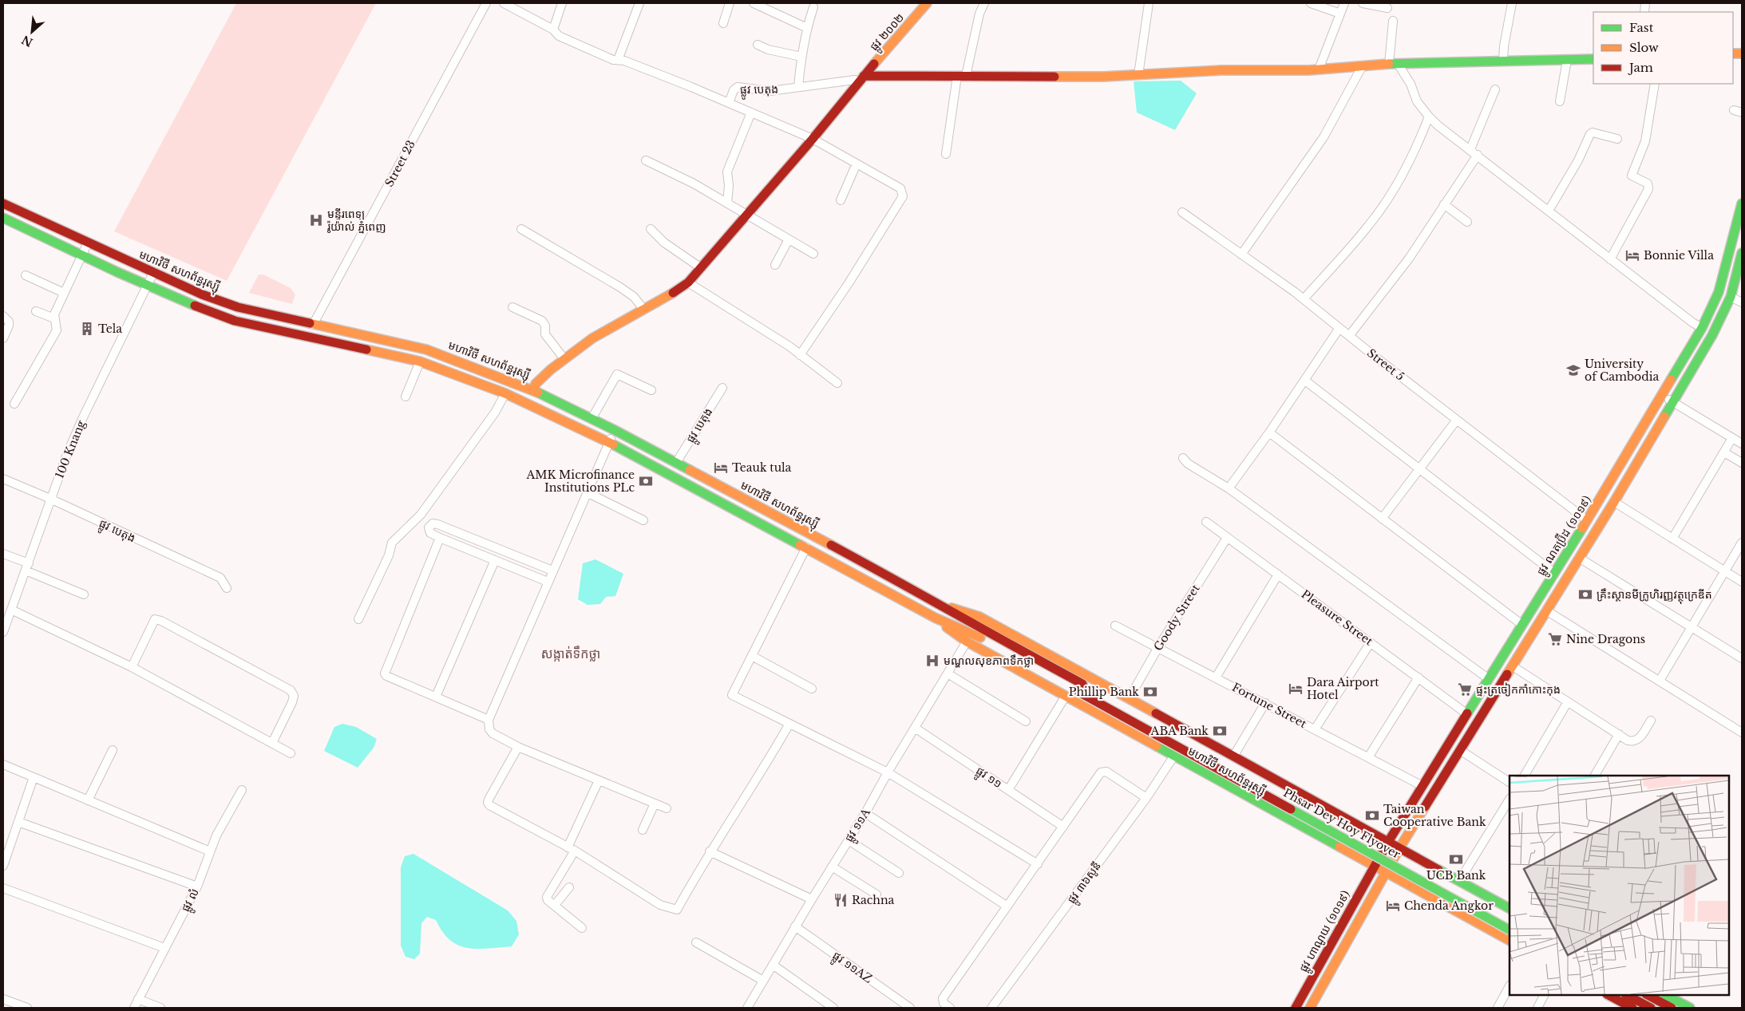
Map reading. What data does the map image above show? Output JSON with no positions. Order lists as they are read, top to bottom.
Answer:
{
  "streets": {
    "main road": [
      "ផ្លូវ ២០០២",
      "មហាវិថី សហព័ន្ធរុស្ស៊ី",
      "ផ្លូវ ណតប្រ៊ីដ (១០១៩)",
      "Phsar Dey Hoy Flyover",
      "ផ្លូវ ហាណូយ (១០១៩)"
    ],
    "street": [
      "ផ្លូវ បេតុង",
      "Street 23",
      "Street 5",
      "100 Knang",
      "Goody Street",
      "Pleasure Street",
      "Fortune Street",
      "ផ្លូវ ១១",
      "ផ្លូវ ១១A",
      "ផ្លូវ ៣៦សូនី",
      "ផ្លូវ លំ",
      "ផ្លូវ ១១AZ"
    ]
  },
  "crossings": [
    ["ផ្លូវ ២០០២", "មហាវិថី សហព័ន្ធរុស្ស៊ី"],
    ["ផ្លូវ បេតុង", "មហាវិថី សហព័ន្ធរុស្ស៊ី"],
    ["ផ្លូវ បេតុង", "100 Knang"],
    ["Street 23", "មហាវិថី សហព័ន្ធរុស្ស៊ី"],
    ["មហាវិថី សហព័ន្ធរុស្ស៊ី", "100 Knang"],
    ["មហាវិថី សហព័ន្ធរុស្ស៊ី", "ផ្លូវ ណតប្រ៊ីដ (១០១៩)"],
    ["មហាវិថី សហព័ន្ធរុស្ស៊ី", "Goody Street"],
    ["មហាវិថី សហព័ន្ធរុស្ស៊ី", "Phsar Dey Hoy Flyover"],
    ["មហាវិថី សហព័ន្ធរុស្ស៊ី", "ផ្លូវ ១១A"],
    ["មហាវិថី សហព័ន្ធរុស្ស៊ី", "ផ្លូវ ៣៦សូនី"],
    ["មហាវិថី សហព័ន្ធរុស្ស៊ី", "ផ្លូវ ហាណូយ (១០១៩)"],
    ["Street 5", "ផ្លូវ ណតប្រ៊ីដ (១០១៩)"],
    ["ផ្លូវ ណតប្រ៊ីដ (១០១៩)", "Pleasure Street"],
    ["ផ្លូវ ណតប្រ៊ីដ (១០១៩)", "Fortune Street"],
    ["ផ្លូវ ណតប្រ៊ីដ (១០១៩)", "ផ្លូវ ហាណូយ (១០១៩)"],
    ["Goody Street", "Pleasure Street"],
    ["Goody Street", "Fortune Street"],
    ["ផ្លូវ ១១", "ផ្លូវ ១១A"],
    ["ផ្លូវ ១១A", "ផ្លូវ ១១AZ"]
  ],
  "districts": ["សង្កាត់ទឹកថ្លា"],
  "places": {
    "hospital": ["មន្ទីរពេទ្យ រ៉ូយ៉ាល់ ភ្នំពេញ", "មណ្ឌលសុខភាពទឹកថ្លា"],
    "hotel": [
      "Bonnie Villa",
      "Teauk tula",
      "Dara Airport Hotel",
      "Chenda Angkor"
    ],
    "building": ["Tela"],
    "school or university": ["University of Cambodia"],
    "bank": [
      "AMK Microfinance Institutions PLc",
      "គ្រឹះស្ថានមីក្រូហិរញ្ញវត្ថុក្រេឌីត",
      "Phillip Bank",
      "ABA Bank",
      "Taiwan Cooperative Bank",
      "UCB Bank"
    ],
    "supermarket": ["Nine Dragons", "ផ្ទះត្រចៀកកាំកោះកុង"],
    "restaurant": ["Rachna"]
  },
  "legend": ["Fast", "Slow", "Jam"],
  "north": "bottom left"
}
